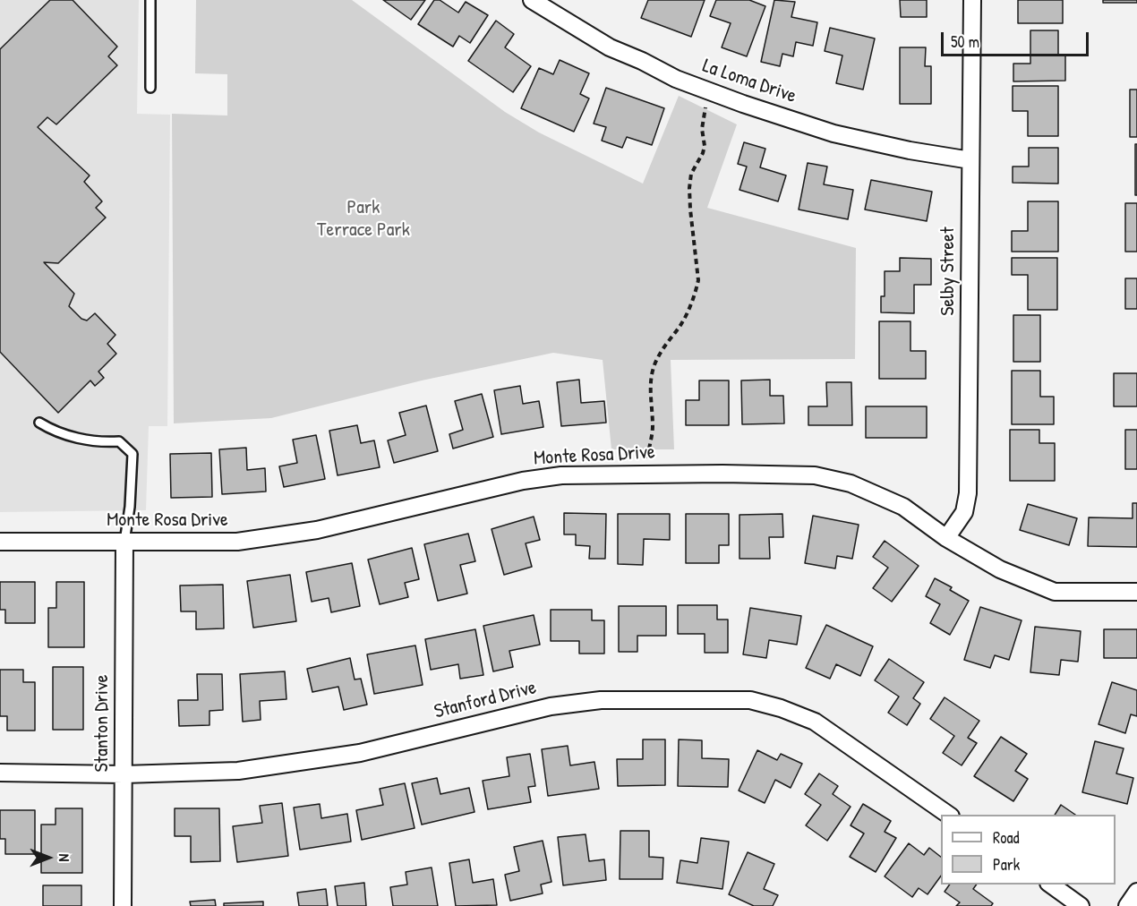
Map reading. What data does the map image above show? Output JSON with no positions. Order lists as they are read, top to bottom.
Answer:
{
  "streets": {
    "street": [
      "La Loma Drive",
      "Selby Street",
      "Monte Rosa Drive",
      "Stanford Drive",
      "Stanton Drive"
    ]
  },
  "crossings": [
    ["La Loma Drive", "Selby Street"],
    ["Selby Street", "Monte Rosa Drive"],
    ["Monte Rosa Drive", "Stanton Drive"],
    ["Stanford Drive", "Stanton Drive"]
  ],
  "parks": ["Park Terrace Park"],
  "legend": ["Road", "Park"],
  "scale_bar": "50 m",
  "north": "right"
}
